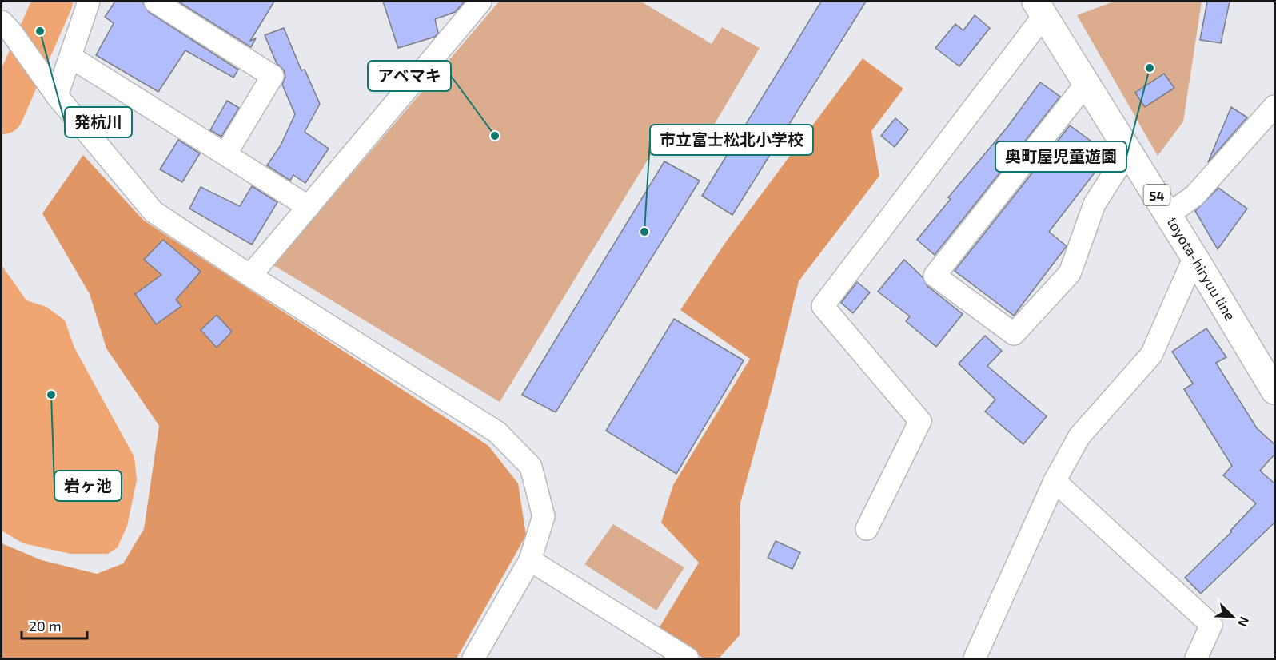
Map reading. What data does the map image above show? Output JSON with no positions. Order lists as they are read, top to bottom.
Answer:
{
  "streets": {
    "main road": ["54", "toyota-hiryuu line"]
  },
  "places": [
    "発杭川",
    "奥町屋児童遊園",
    "アベマキ",
    "市立富士松北小学校",
    "岩ヶ池"
  ],
  "scale_bar": "20 m",
  "north": "bottom right"
}
